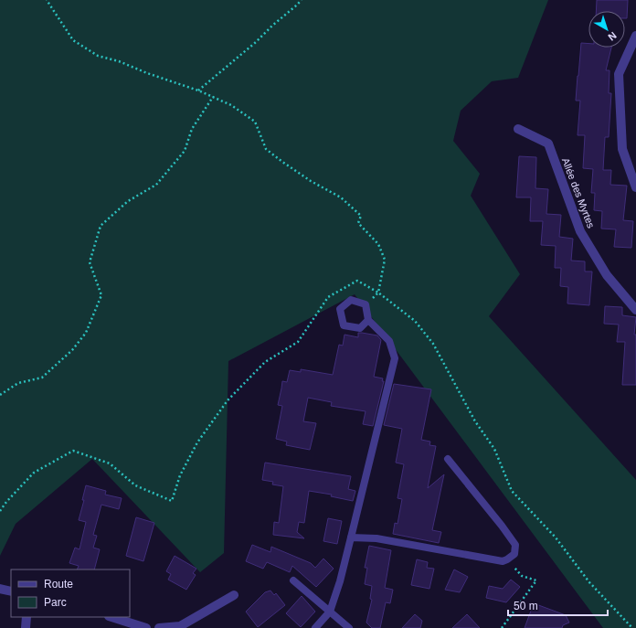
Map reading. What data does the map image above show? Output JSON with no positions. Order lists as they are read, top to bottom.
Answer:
{
  "streets": {
    "street": ["Allée des Myrtes"]
  },
  "legend": ["Route", "Parc"],
  "scale_bar": "50 m",
  "north": "bottom right"
}
